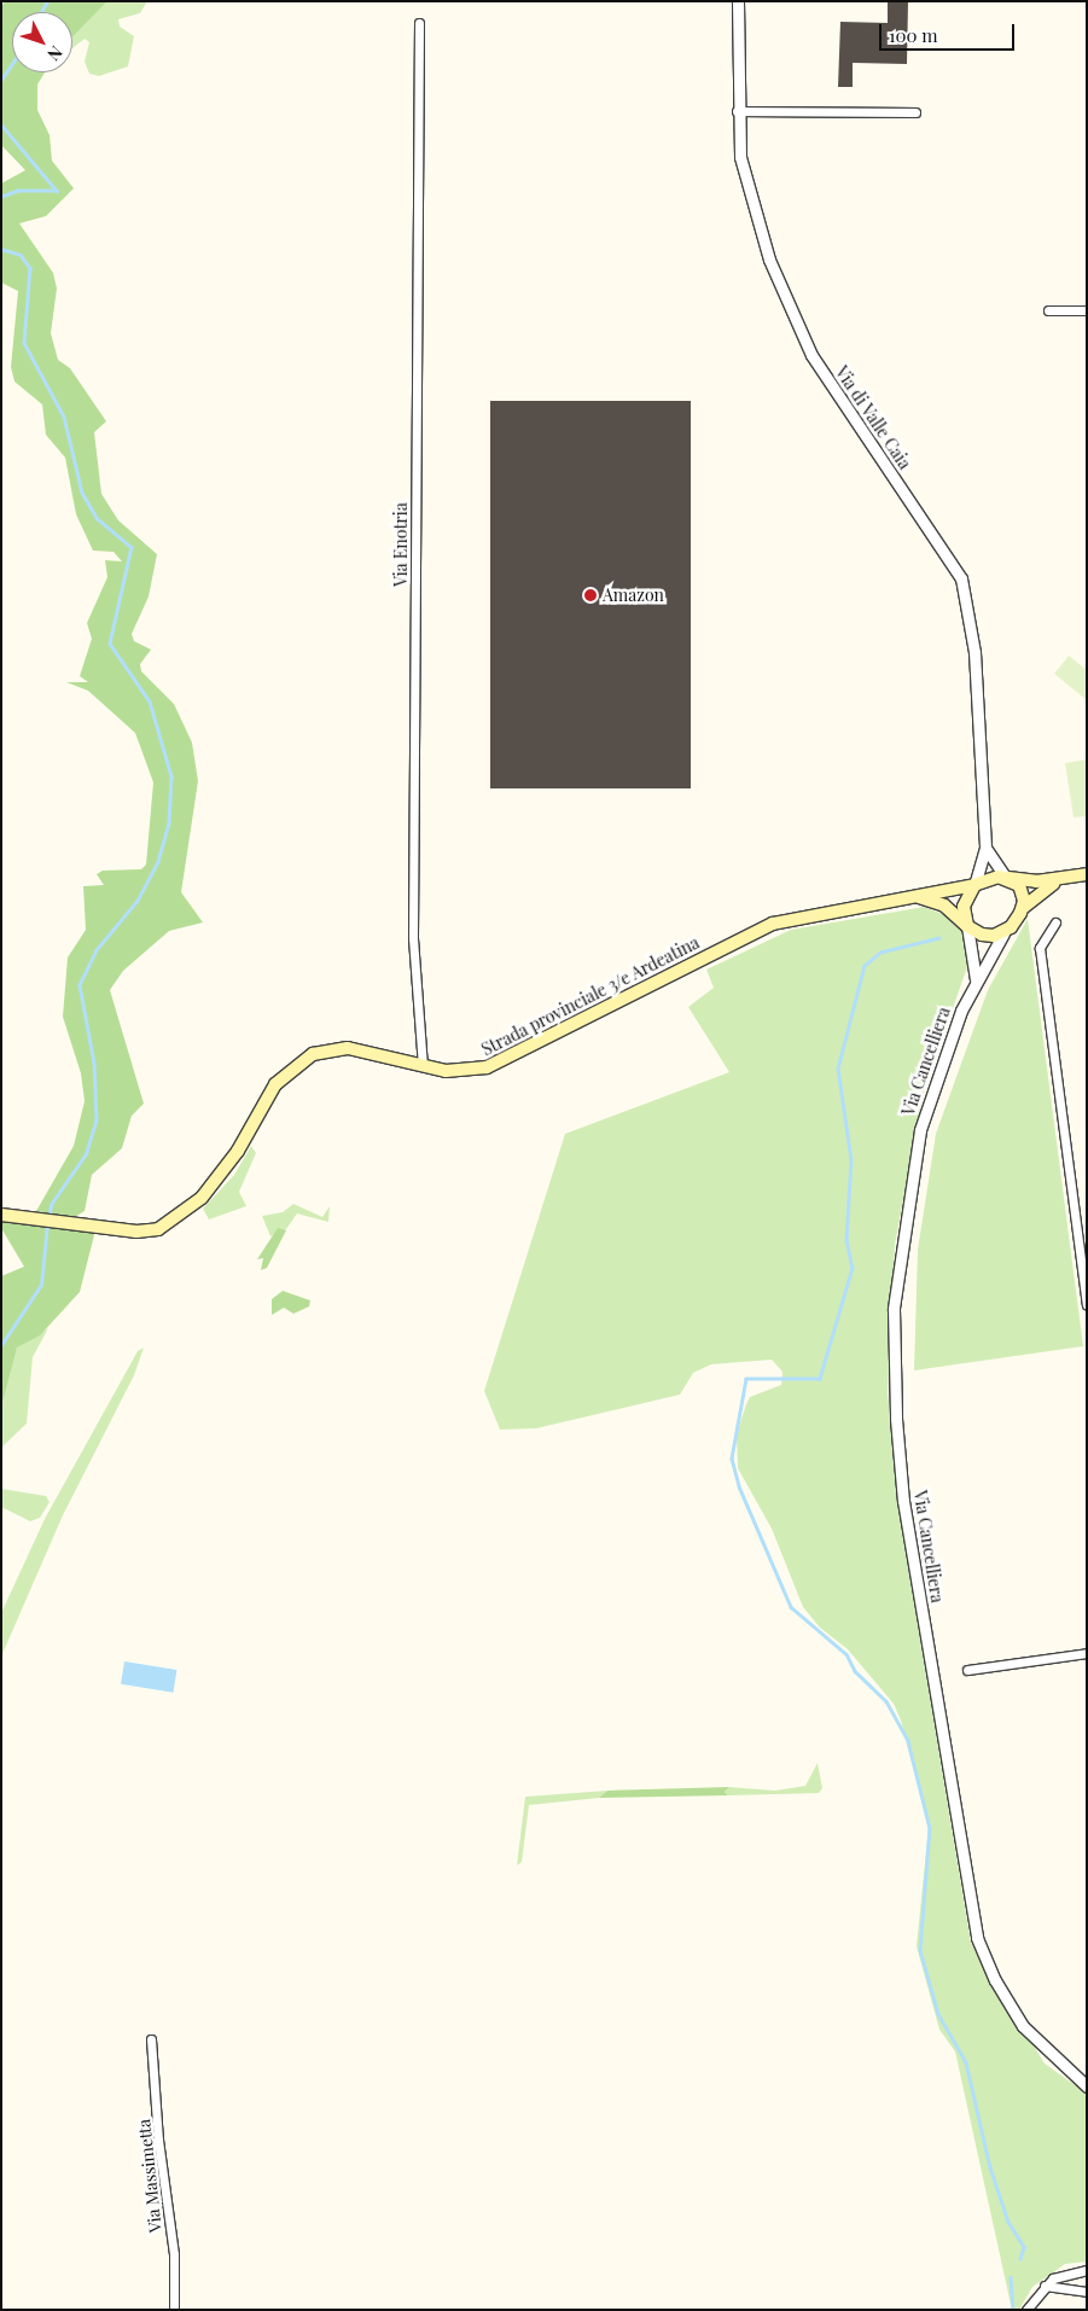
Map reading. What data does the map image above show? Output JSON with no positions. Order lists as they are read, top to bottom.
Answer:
{
  "streets": {
    "main road": ["Strada provinciale 3/e Ardeatina"],
    "street": [
      "Via di Valle Caia",
      "Via Enotria",
      "Via Cancelliera",
      "Via Massimetta"
    ]
  },
  "crossings": [
    ["Via di Valle Caia", "Strada provinciale 3/e Ardeatina"],
    ["Via di Valle Caia", "Via Cancelliera"],
    ["Via Enotria", "Strada provinciale 3/e Ardeatina"],
    ["Strada provinciale 3/e Ardeatina", "Via Cancelliera"]
  ],
  "places": ["Amazon"],
  "scale_bar": "100 m",
  "north": "bottom right"
}
